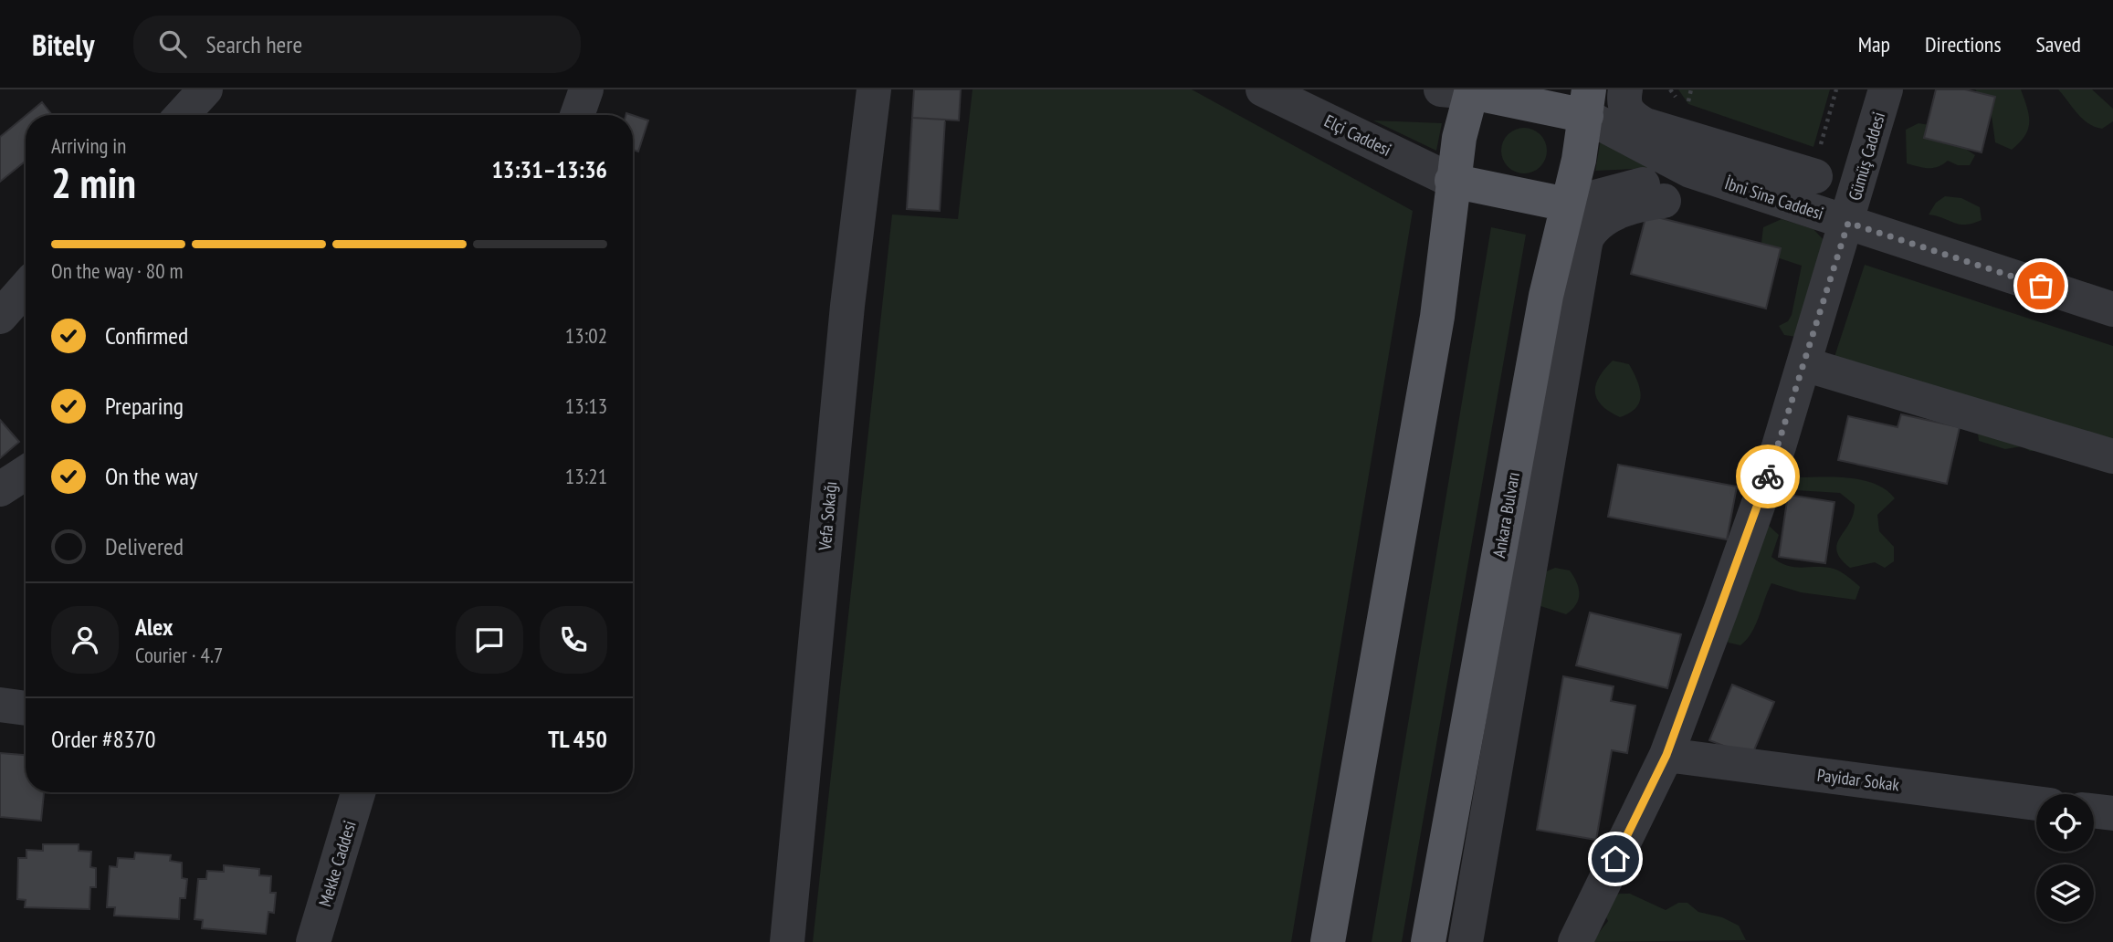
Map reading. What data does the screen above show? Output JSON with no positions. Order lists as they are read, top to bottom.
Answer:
{
  "streets": {
    "main road": ["Ankara Bulvarı"],
    "street": [
      "Elçi Caddesi",
      "Gümüş Caddesi",
      "İbni Sina Caddesi",
      "Vefa Sokağı",
      "Payidar Sokak",
      "Mekke Caddesi"
    ]
  },
  "crossings": [
    ["Gümüş Caddesi", "İbni Sina Caddesi"],
    ["Gümüş Caddesi", "Payidar Sokak"],
    ["İbni Sina Caddesi", "Ankara Bulvarı"]
  ],
  "page": {
    "header": "Bitely",
    "search": "Search here",
    "nav": ["Map", "Directions", "Saved"],
    "heading": ["2 min", "Arriving in", "13:31–13:36"],
    "panel": [
      "Alex",
      "Courier · 4.7",
      "Order #8370",
      "TL 450"
    ],
    "bar": "On the way · 80 m",
    "list": [
      ["Confirmed", "13:02"],
      ["Preparing", "13:13"],
      ["On the way", "13:21"],
      "Delivered"
    ]
  }
}
